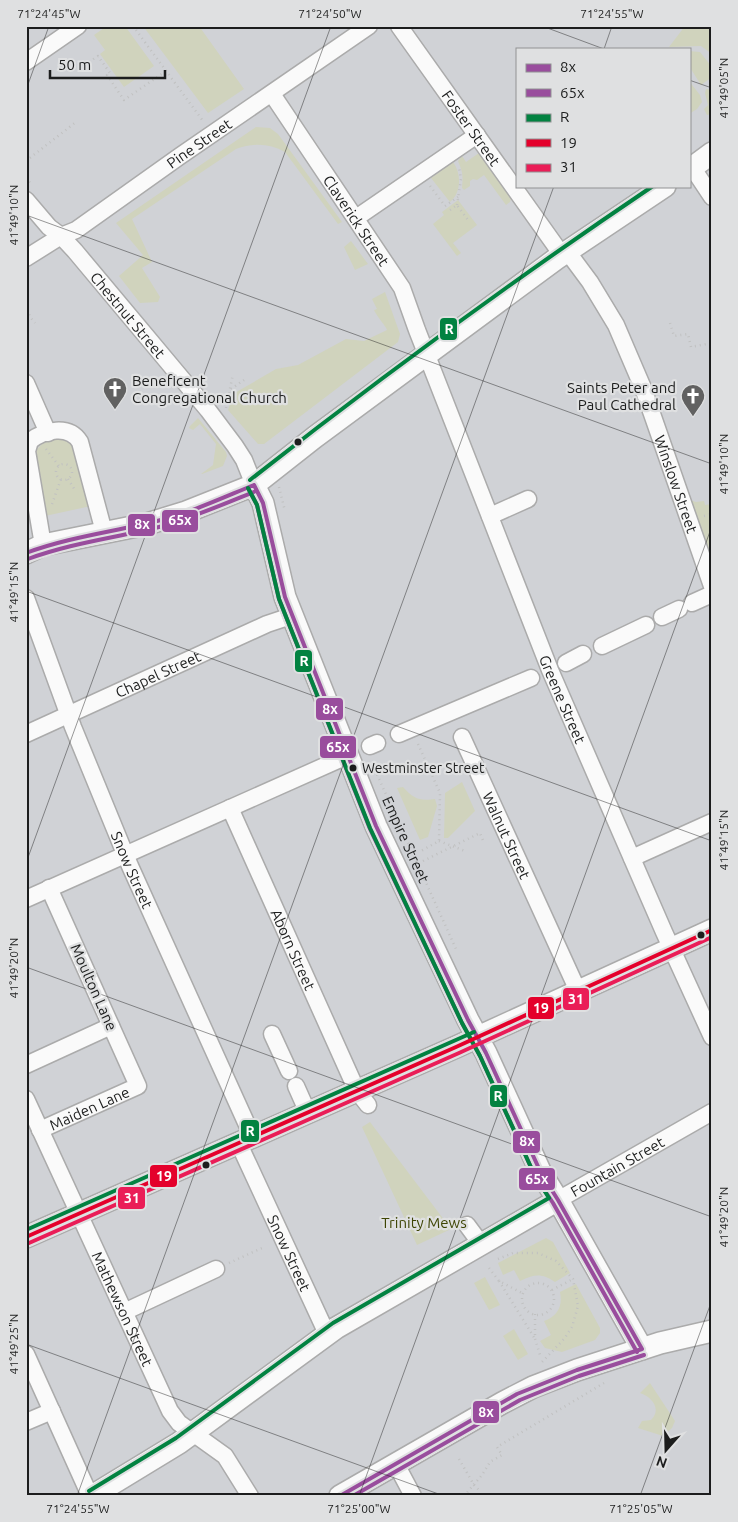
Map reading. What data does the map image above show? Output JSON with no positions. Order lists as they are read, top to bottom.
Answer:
{
  "streets": {
    "main road": ["Empire Street", "Fountain Street"],
    "street": [
      "Foster Street",
      "Pine Street",
      "Claverick Street",
      "Chestnut Street",
      "Winslow Street",
      "Chapel Street",
      "Greene Street",
      "Walnut Street",
      "Snow Street",
      "Aborn Street",
      "Moulton Lane",
      "Maiden Lane",
      "Mathewson Street"
    ]
  },
  "crossings": [
    ["Foster Street", "Winslow Street"],
    ["Pine Street", "Claverick Street"],
    ["Pine Street", "Chestnut Street"],
    ["Claverick Street", "Greene Street"],
    ["Chestnut Street", "Empire Street"],
    ["Chapel Street", "Empire Street"],
    ["Chapel Street", "Snow Street"],
    ["Empire Street", "Fountain Street"],
    ["Snow Street", "Fountain Street"],
    ["Moulton Lane", "Maiden Lane"],
    ["Maiden Lane", "Mathewson Street"],
    ["Fountain Street", "Mathewson Street"]
  ],
  "parks": ["Trinity Mews"],
  "places": {
    "church": ["Beneficent Congregational Church", "Saints Peter and Paul Cathedral"],
    "other": ["Westminster Street"]
  },
  "lines": [
    "transit line R",
    "transit line 8x",
    "transit line 65x",
    "transit line 19",
    "transit line 31"
  ],
  "legend": [
    "8x",
    "65x",
    "R",
    "19",
    "31"
  ],
  "scale_bar": "50 m",
  "north": "bottom",
  "coordinates": [
    "71°24'45\"W",
    "71°24'50\"W",
    "71°24'55\"W",
    "41°49'05\"N",
    "41°49'10\"N",
    "41°49'15\"N",
    "41°49'20\"N",
    "41°49'25\"N",
    "71°25'00\"W",
    "71°25'05\"W"
  ]
}
